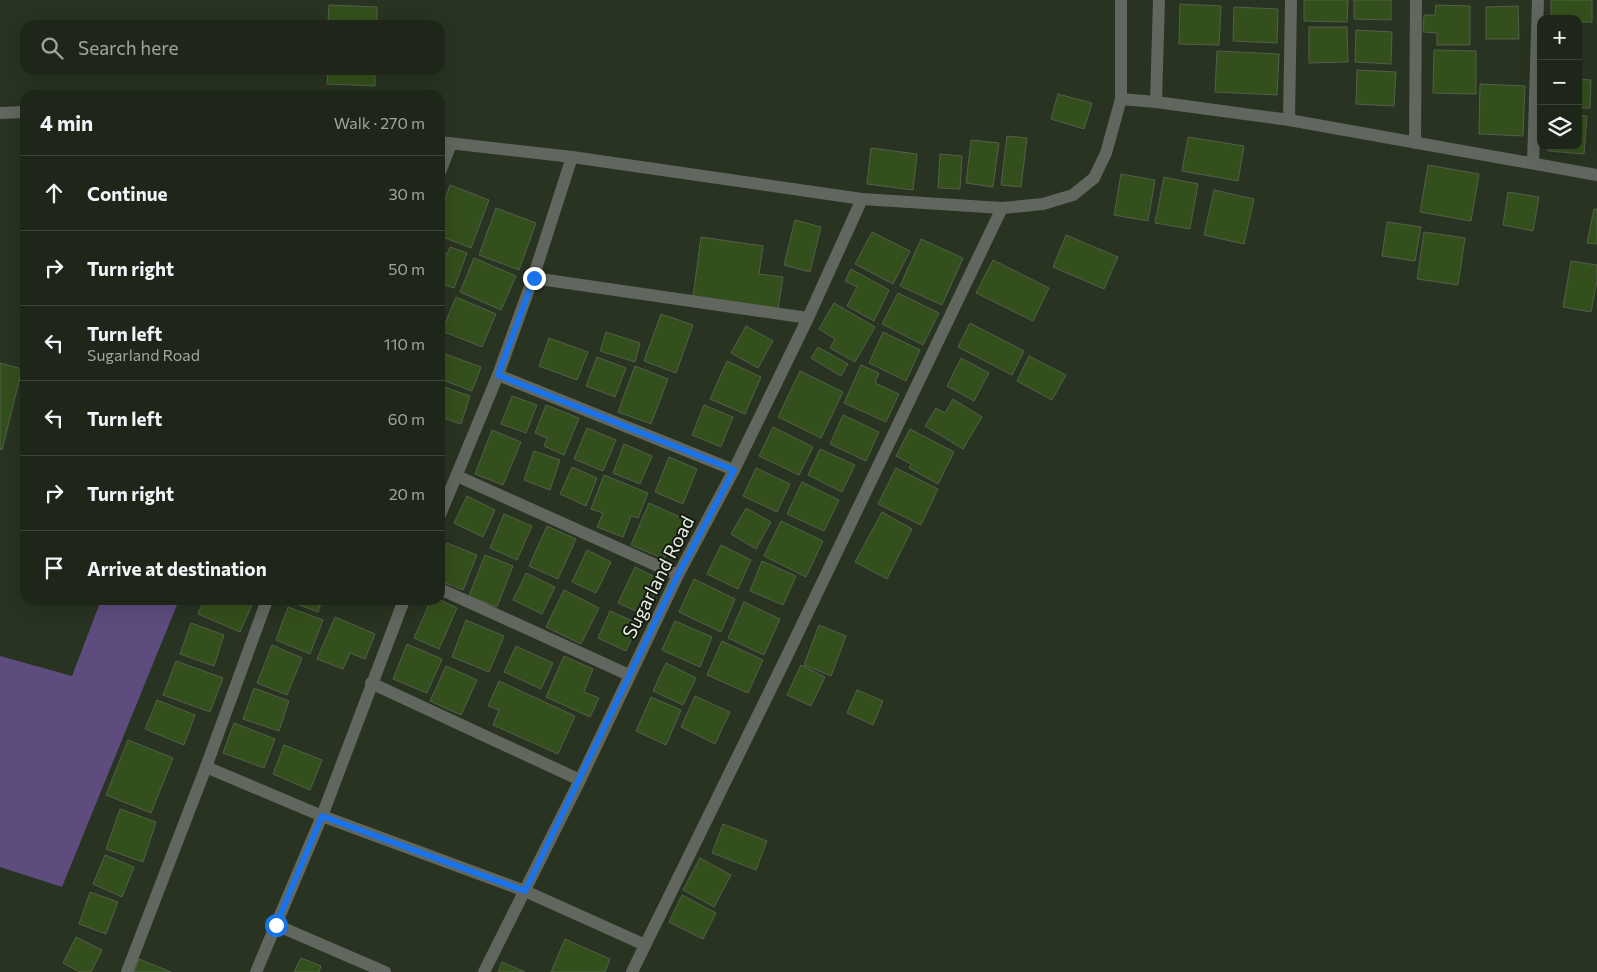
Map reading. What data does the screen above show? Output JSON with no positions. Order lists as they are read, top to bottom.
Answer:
{
  "streets": {
    "street": ["Sugarland Road"]
  },
  "page": {
    "map_buttons": ["+", "−"],
    "search": "Search here",
    "heading": ["4 min", "Walk · 270 m"],
    "list": [
      ["Continue", "30 m"],
      ["Turn right", "50 m"],
      ["Turn left", "Sugarland Road", "110 m"],
      ["Turn left", "60 m"],
      ["Turn right", "20 m"],
      "Arrive at destination"
    ]
  }
}
